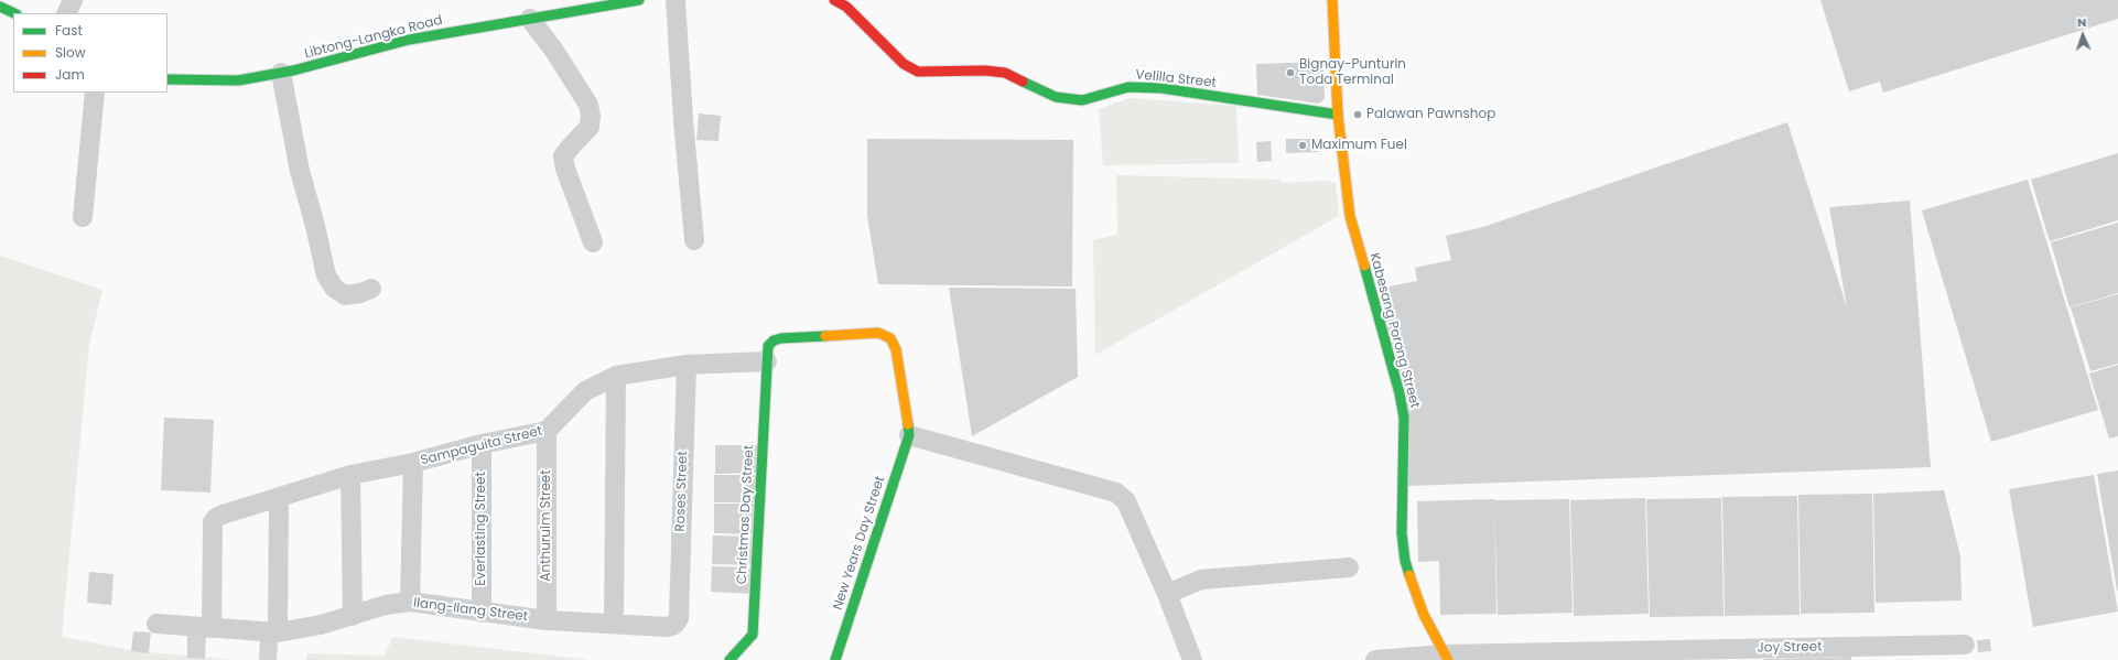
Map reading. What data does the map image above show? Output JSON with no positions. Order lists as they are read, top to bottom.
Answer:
{
  "streets": {
    "main road": [
      "Libtong-Langka Road",
      "Velilla Street",
      "Kabesang Porong Street",
      "Christmas Day Street",
      "New Years Day Street"
    ],
    "street": [
      "Sampaguita Street",
      "Roses Street",
      "Anthuruim Street",
      "Everlasting Street",
      "Ilang-Ilang Street",
      "Joy Street"
    ]
  },
  "crossings": [
    ["Velilla Street", "Kabesang Porong Street"],
    ["Kabesang Porong Street", "Joy Street"],
    ["Sampaguita Street", "Roses Street"],
    ["Sampaguita Street", "Christmas Day Street"],
    ["Sampaguita Street", "Anthuruim Street"],
    ["Sampaguita Street", "Everlasting Street"],
    ["Sampaguita Street", "Ilang-Ilang Street"],
    ["Roses Street", "Ilang-Ilang Street"],
    ["Christmas Day Street", "New Years Day Street"],
    ["Anthuruim Street", "Ilang-Ilang Street"],
    ["Everlasting Street", "Ilang-Ilang Street"]
  ],
  "places": ["Bignay-Punturin Toda Terminal", "Palawan Pawnshop", "Maximum Fuel"],
  "legend": ["Fast", "Slow", "Jam"],
  "north": "top"
}
